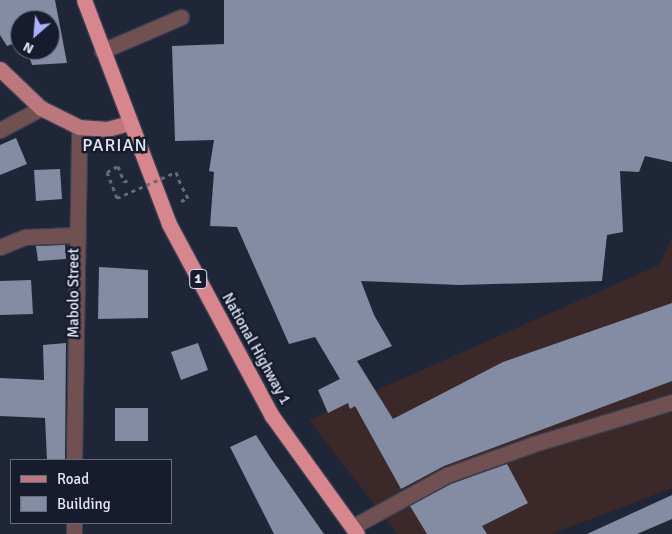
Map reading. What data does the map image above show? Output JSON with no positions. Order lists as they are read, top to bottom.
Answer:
{
  "streets": {
    "highway": ["1", "National Highway 1"],
    "street": ["Mabolo Street"]
  },
  "districts": ["PARIAN"],
  "legend": ["Road", "Building"],
  "north": "bottom left"
}
